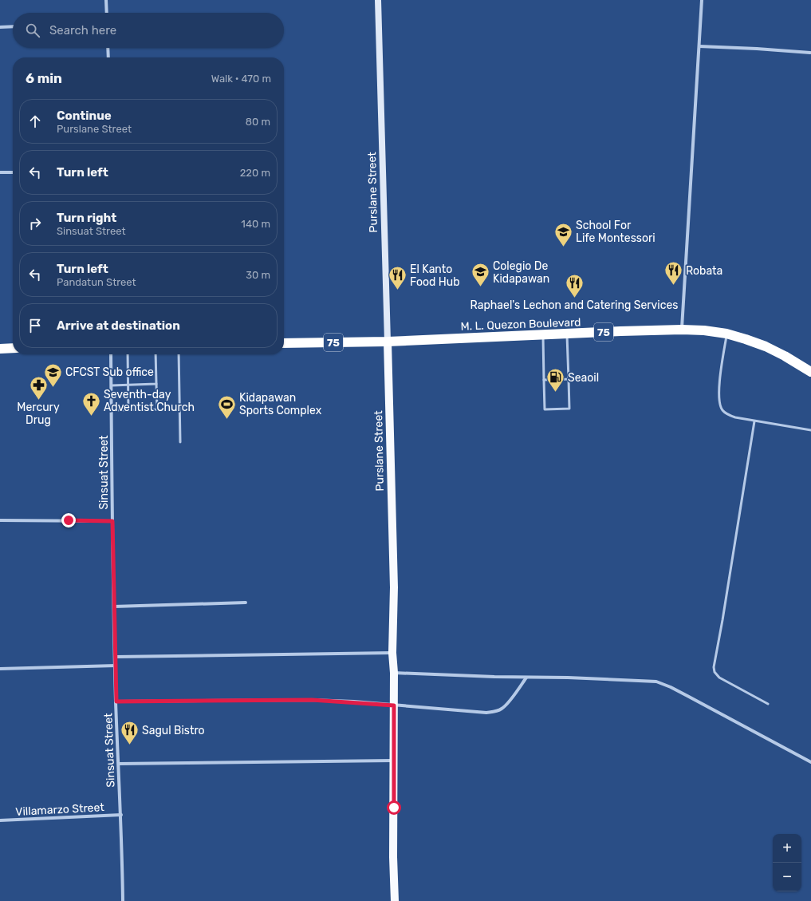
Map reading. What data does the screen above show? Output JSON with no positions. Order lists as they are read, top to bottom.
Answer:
{
  "streets": {
    "highway": ["M. L. Quezon Boulevard", "75"],
    "main road": ["Purslane Street"],
    "street": ["Sinsuat Street", "Villamarzo Street"]
  },
  "crossings": [
    ["Purslane Street", "M. L. Quezon Boulevard"],
    ["Sinsuat Street", "Villamarzo Street"]
  ],
  "places": {
    "school or university": ["School For Life Montessori", "Colegio De Kidapawan", "CFCST Sub office"],
    "restaurant": [
      "Robata",
      "El Kanto Food Hub",
      "Raphael's Lechon and Catering Services",
      "Sagul Bistro"
    ],
    "fuel station": ["Seaoil"],
    "pharmacy": ["Mercury Drug"],
    "church": ["Seventh-day Adventist Church"],
    "sports": ["Kidapawan Sports Complex"]
  },
  "page": {
    "search": "Search here",
    "heading": ["6 min", "Walk · 470 m"],
    "list": [
      ["Continue", "Purslane Street", "80 m"],
      ["Turn left", "220 m"],
      ["Turn right", "Sinsuat Street", "140 m"],
      ["Turn left", "Pandatun Street", "30 m"],
      "Arrive at destination"
    ],
    "map_buttons": ["+", "−"]
  }
}
